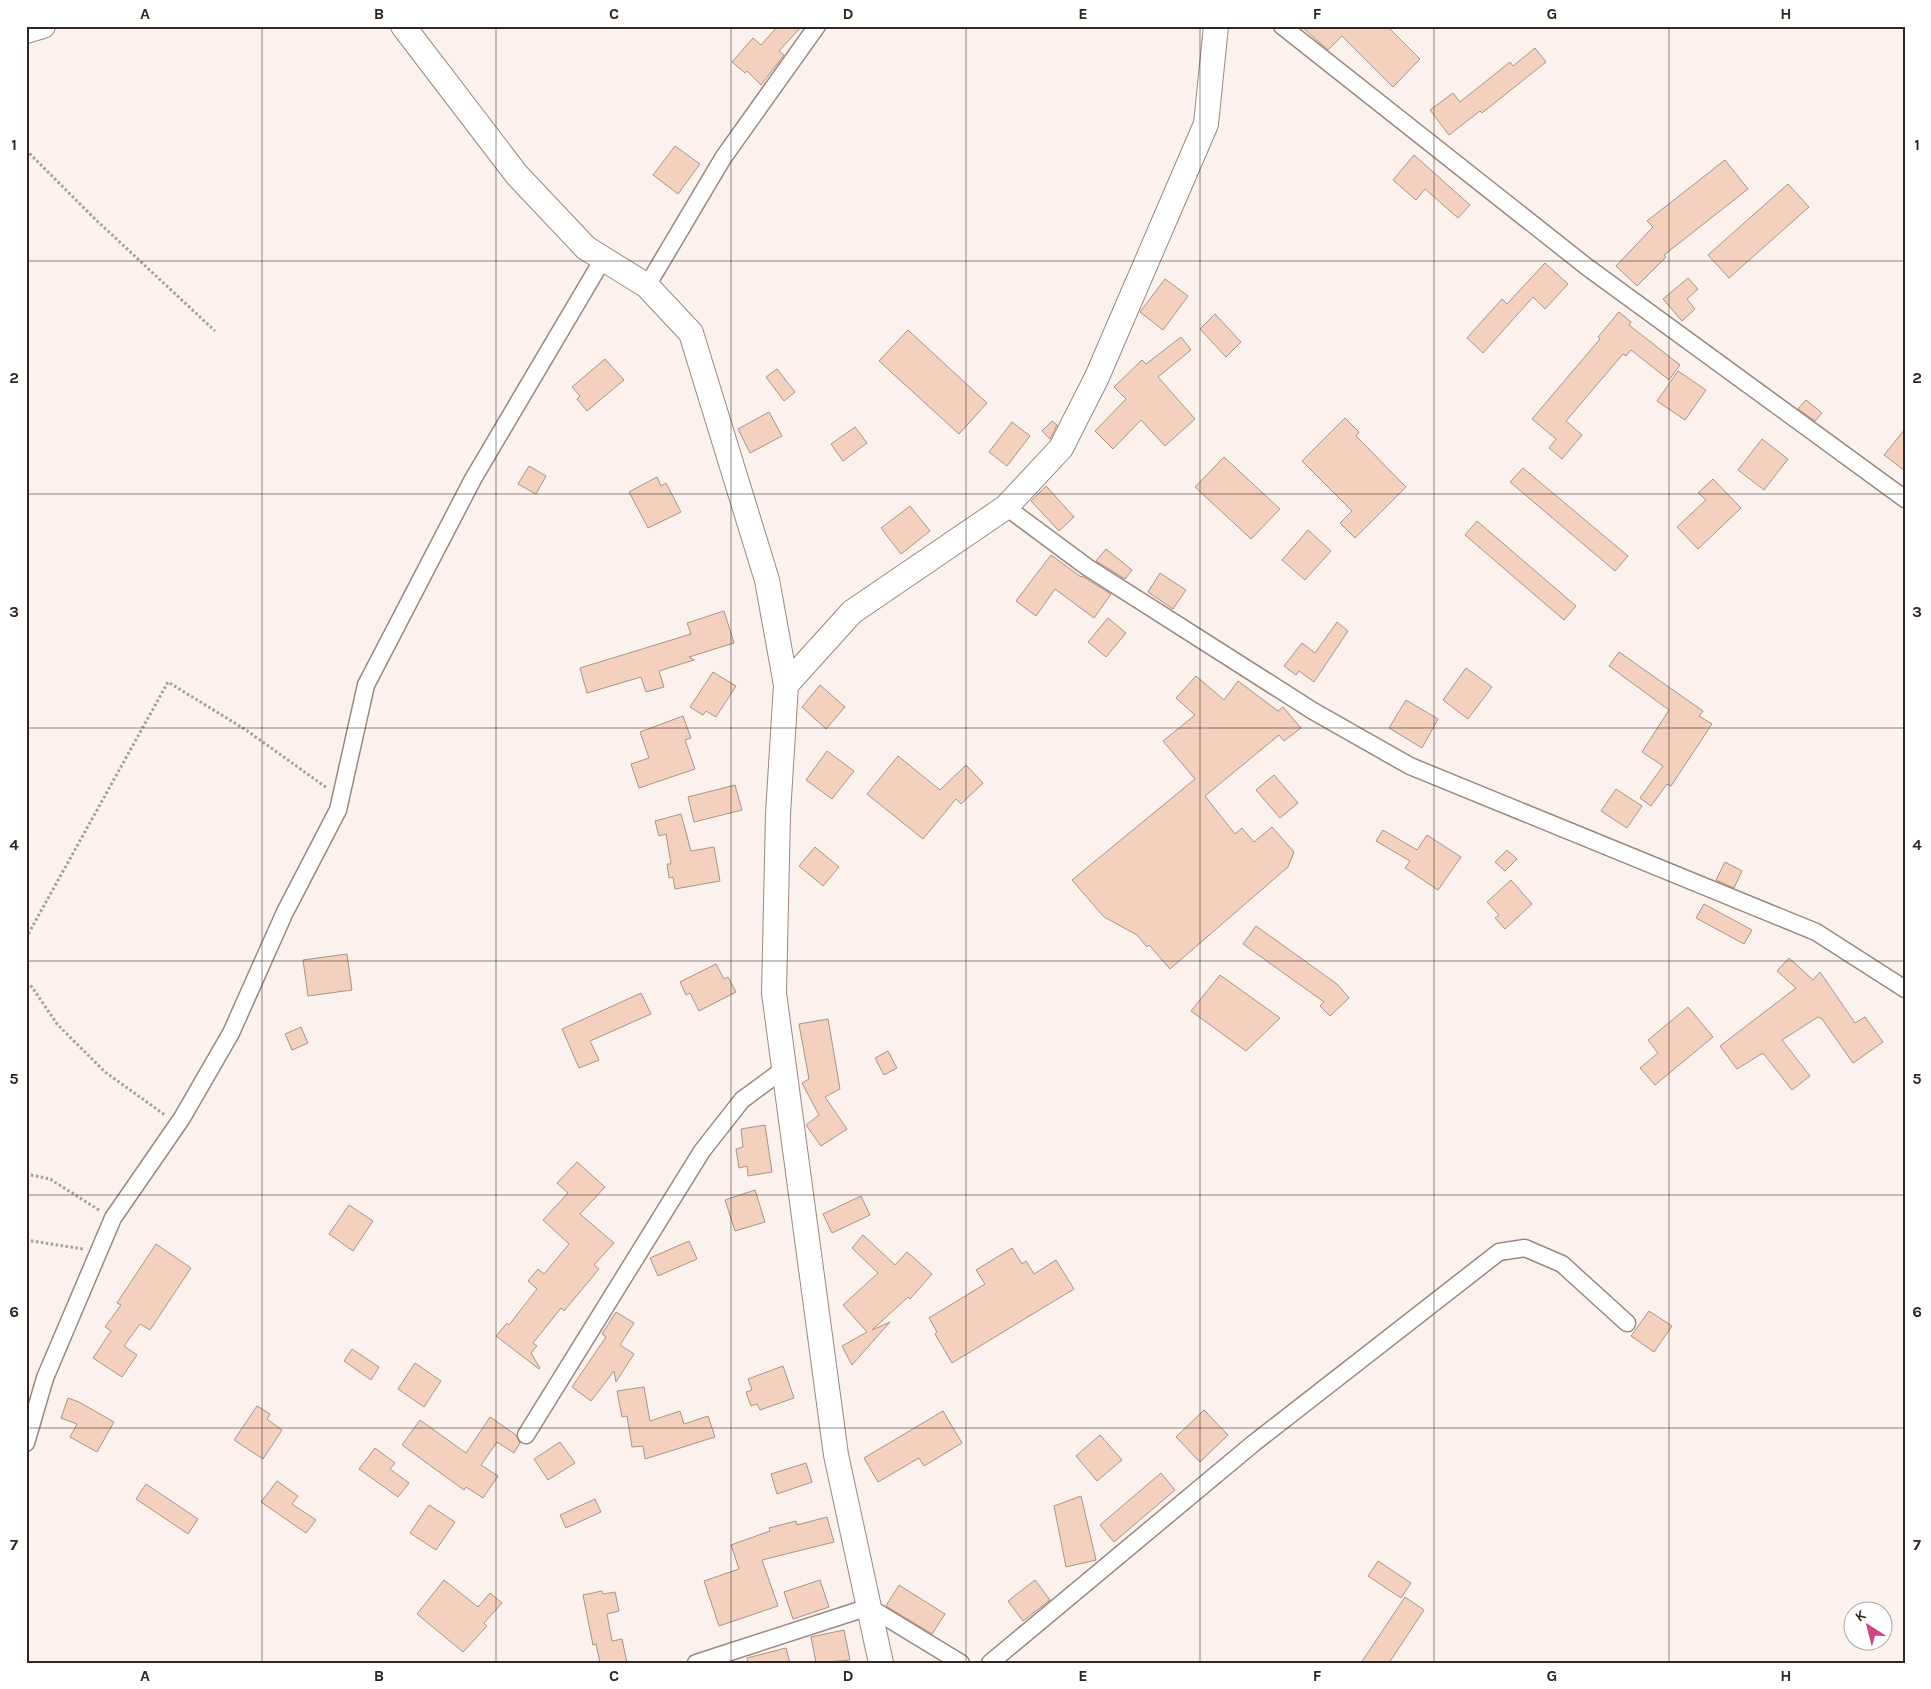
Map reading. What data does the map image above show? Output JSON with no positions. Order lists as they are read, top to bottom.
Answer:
{
  "north": "top left",
  "grid": {
    "columns": [
      "A",
      "B",
      "C",
      "D",
      "E",
      "F",
      "G",
      "H"
    ],
    "rows": [
      "1",
      "2",
      "3",
      "4",
      "5",
      "6",
      "7"
    ]
  }
}
